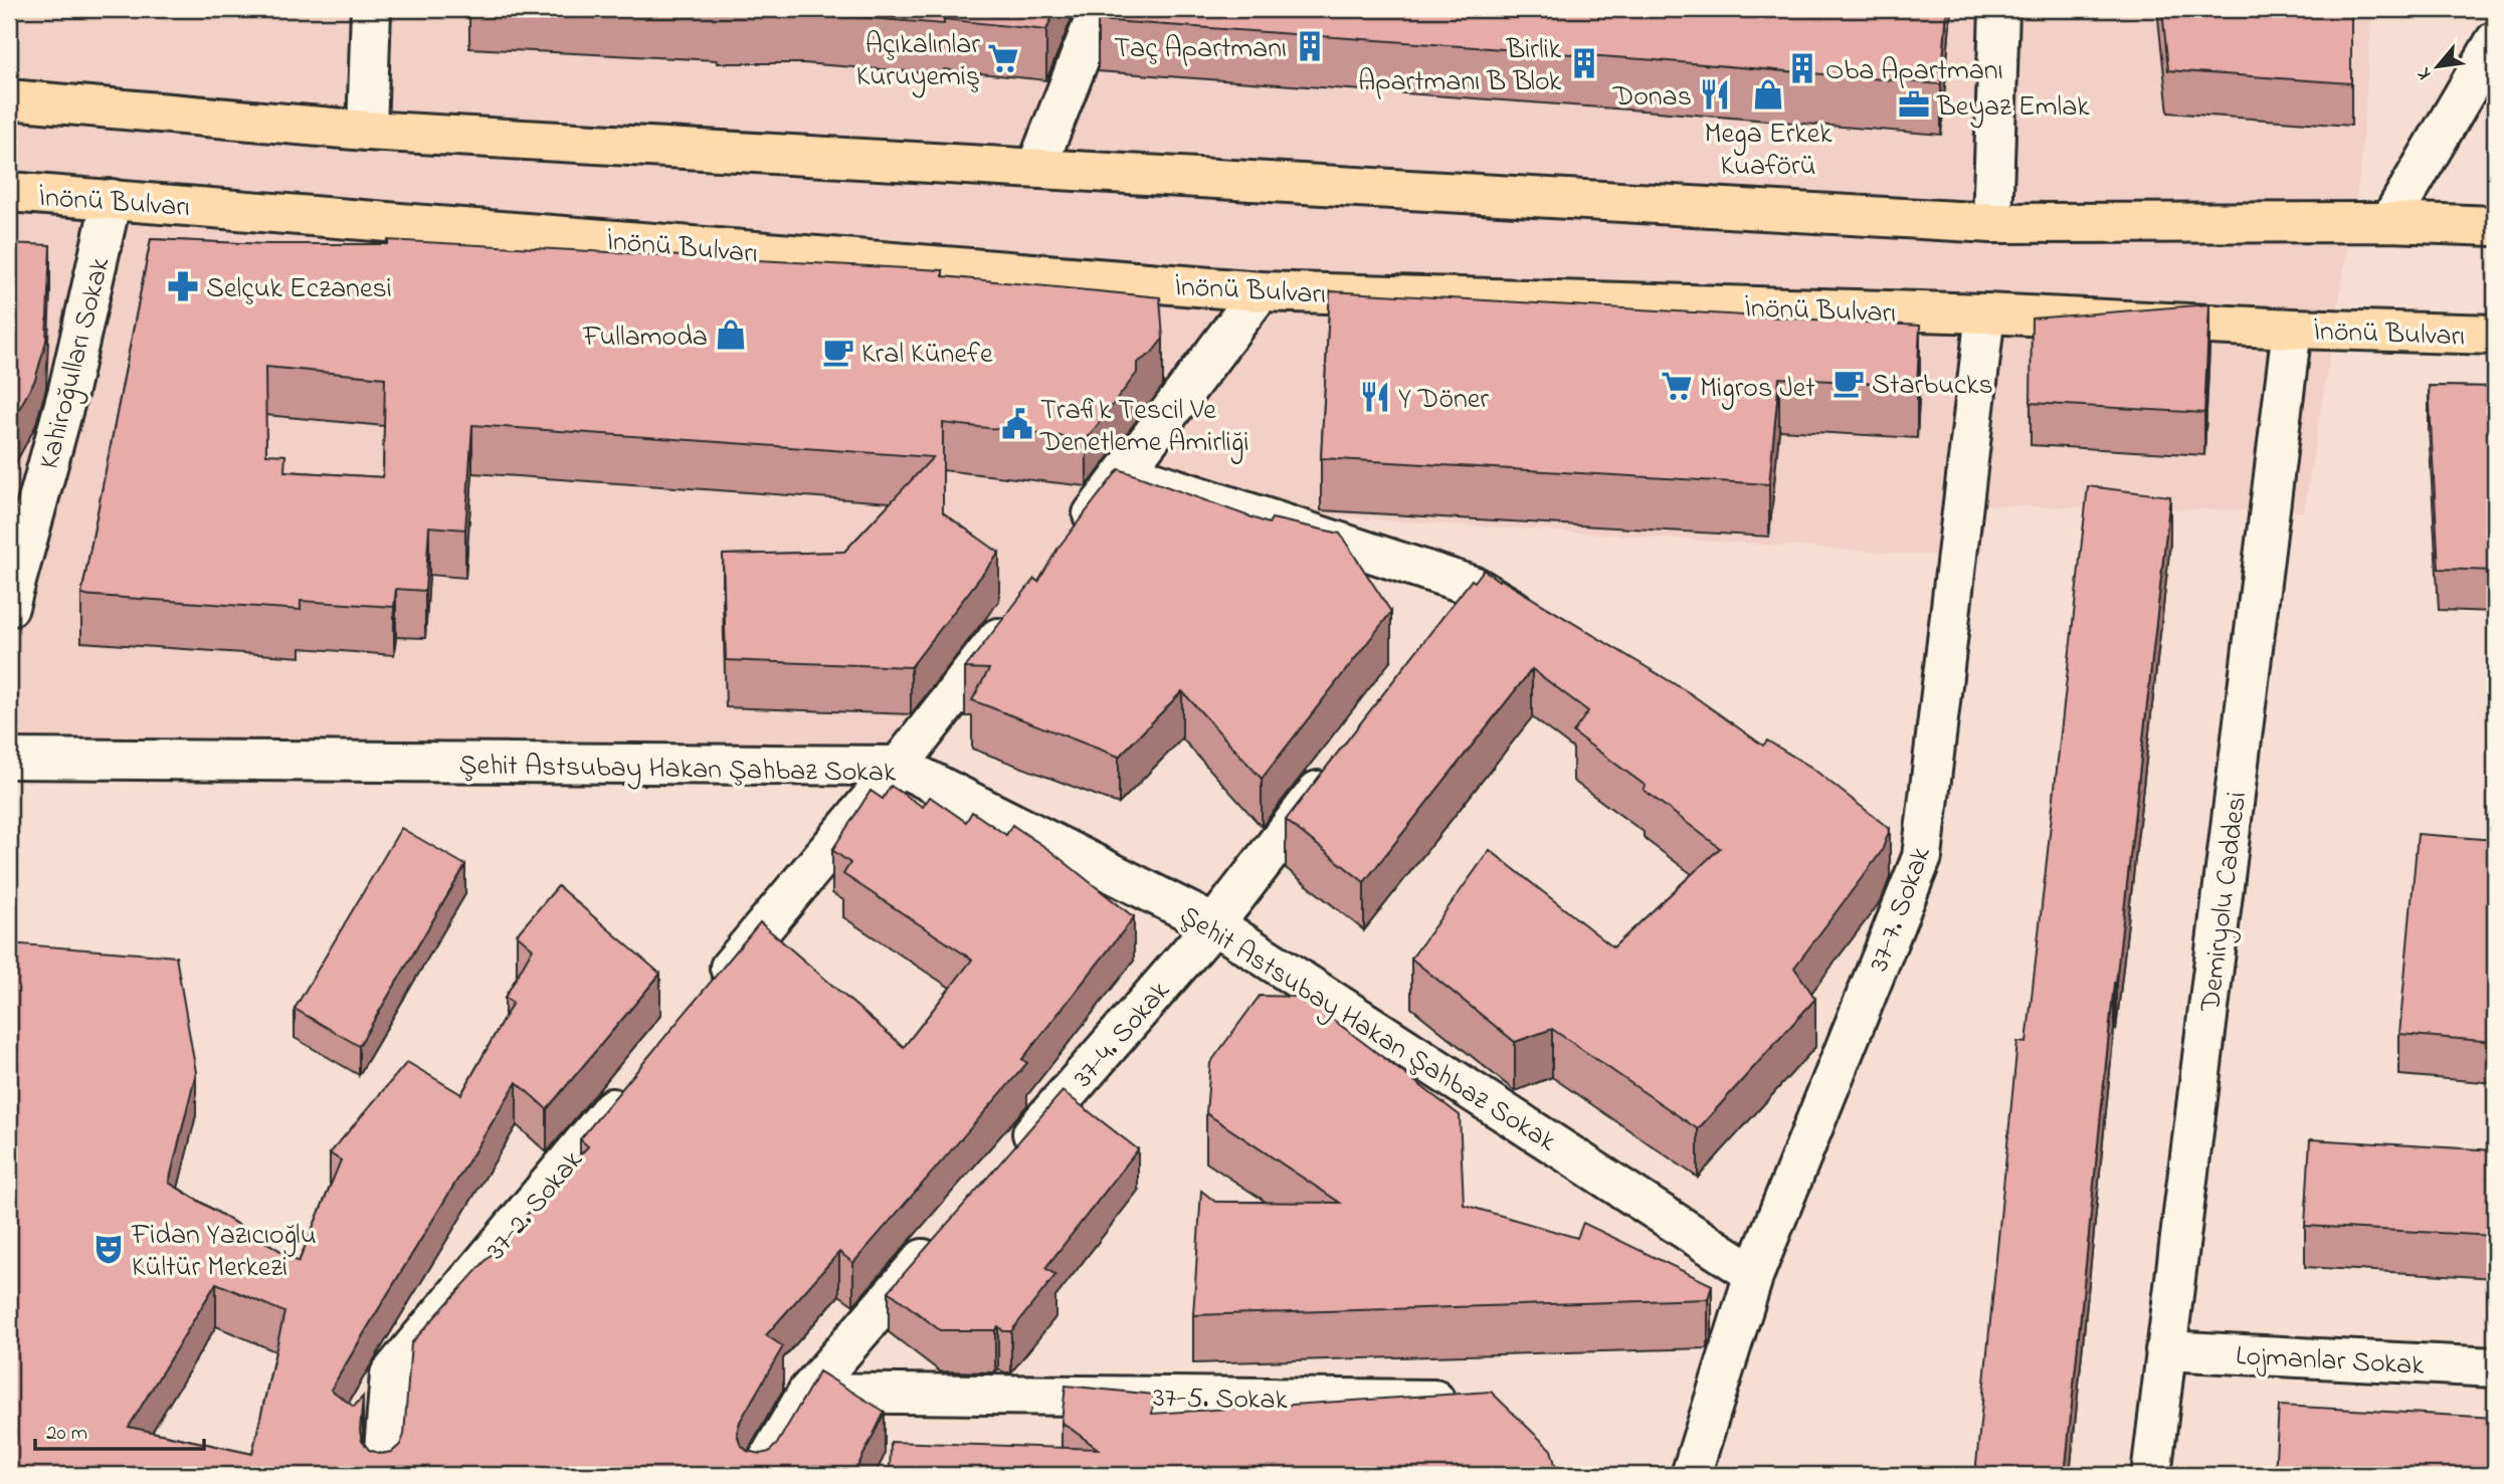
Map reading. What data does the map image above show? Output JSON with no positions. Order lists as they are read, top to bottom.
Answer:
{
  "streets": {
    "main road": ["İnönü Bulvarı"],
    "street": [
      "Kahiroğulları Sokak",
      "Şehit Astsubay Hakan Şahbaz Sokak",
      "Demiryolu Caddesi",
      "37-7. Sokak",
      "37-4. Sokak",
      "37-2. Sokak",
      "Lojmanlar Sokak",
      "37-5. Sokak"
    ]
  },
  "crossings": [
    ["İnönü Bulvarı", "Kahiroğulları Sokak"],
    ["İnönü Bulvarı", "Demiryolu Caddesi"],
    ["İnönü Bulvarı", "37-7. Sokak"],
    ["Şehit Astsubay Hakan Şahbaz Sokak", "37-7. Sokak"],
    ["Şehit Astsubay Hakan Şahbaz Sokak", "37-4. Sokak"],
    ["Demiryolu Caddesi", "Lojmanlar Sokak"]
  ],
  "places": {
    "building": ["Taç Apartmanı", "Birlik Apartmanı B Blok", "Oba Apartmanı"],
    "supermarket": ["Açıkalınlar Kuruyemiş", "Migros Jet"],
    "restaurant": ["Donas", "Y Döner"],
    "shop": ["Mega Erkek Kuaförü", "Fullamoda"],
    "office": ["Beyaz Emlak"],
    "pharmacy": ["Selçuk Eczanesi"],
    "cafe": ["Kral Künefe", "Starbucks"],
    "public building": ["Trafik Tescil Ve Denetleme Amirliği"],
    "theatre": ["Fidan Yazıcıoğlu Kültür Merkezi"]
  },
  "scale_bar": "20 m",
  "north": "bottom left"
}
